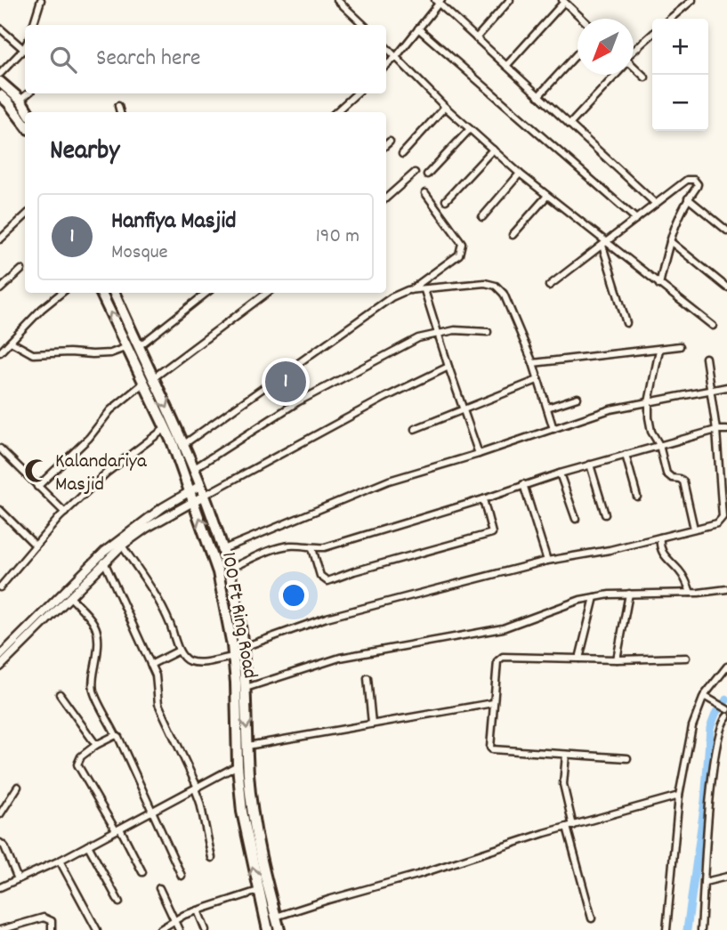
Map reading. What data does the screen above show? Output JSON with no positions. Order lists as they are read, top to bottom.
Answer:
{
  "streets": {
    "main road": ["100 Ft Ring Road"]
  },
  "places": {
    "mosque": ["Kalandariya Masjid"]
  },
  "north": "bottom left",
  "page": {
    "map_buttons": ["+", "−"],
    "search": "Search here",
    "heading": "Nearby",
    "list": [
      {
        "mark": "1",
        "name": "Hanfiya Masjid",
        "note": "Mosque",
        "value": "190 m"
      }
    ],
    "pins": "1"
  }
}
